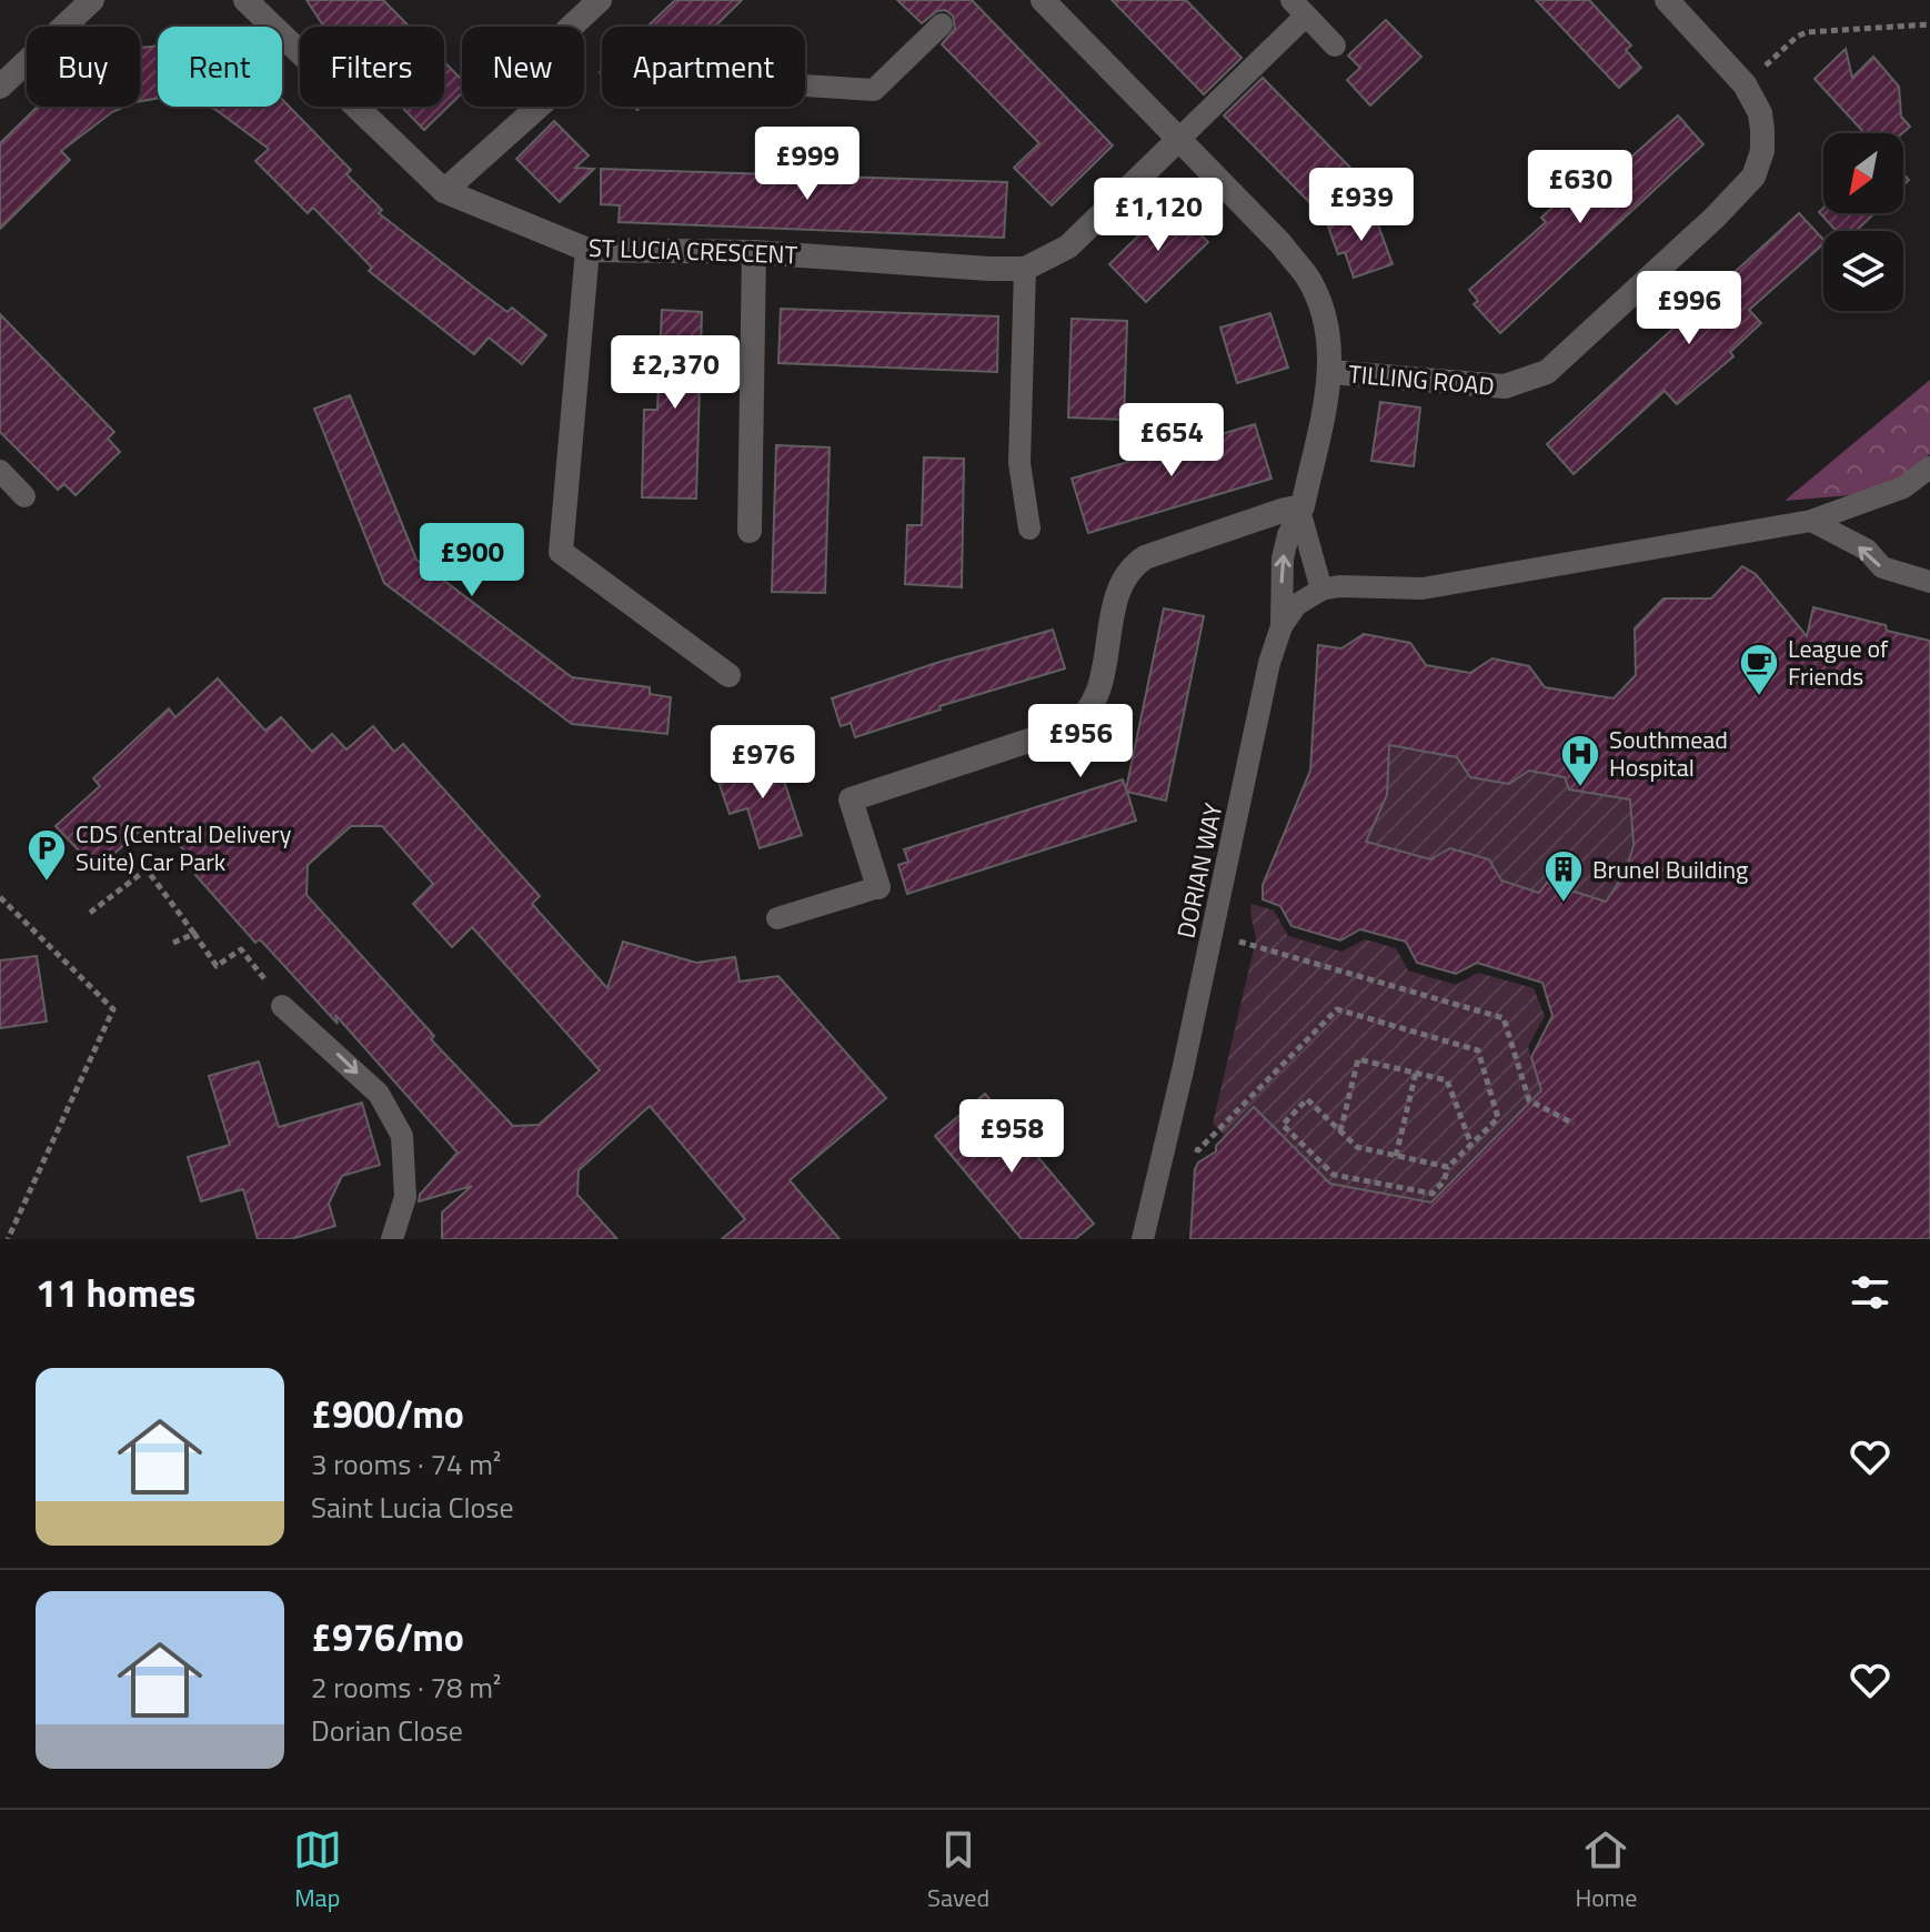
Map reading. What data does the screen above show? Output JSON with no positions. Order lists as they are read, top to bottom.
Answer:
{
  "streets": {
    "street": ["ST LUCIA CRESCENT", "TILLING ROAD"],
    "lane": ["DORIAN WAY"]
  },
  "places": {
    "cafe": ["League of Friends"],
    "hospital": ["Southmead Hospital"],
    "parking": ["CDS (Central Delivery Suite) Car Park"],
    "building": ["Brunel Building"]
  },
  "north": "bottom left",
  "page": {
    "chip": [
      "Buy",
      "Rent",
      "Filters",
      "New",
      "Apartment"
    ],
    "price": [
      "£999",
      "£630",
      "£939",
      "£1,120",
      "£996",
      "£2,370",
      "£654",
      "£900",
      "£956",
      "£976",
      "£958"
    ],
    "heading": "11 homes",
    "list": [
      {
        "name": "£900/mo",
        "note": "3 rooms · 74 m² · Saint Lucia Close"
      },
      {
        "name": "£976/mo",
        "note": "2 rooms · 78 m² · Dorian Close"
      }
    ],
    "tabs": ["Map", "Saved", "Home"]
  }
}
